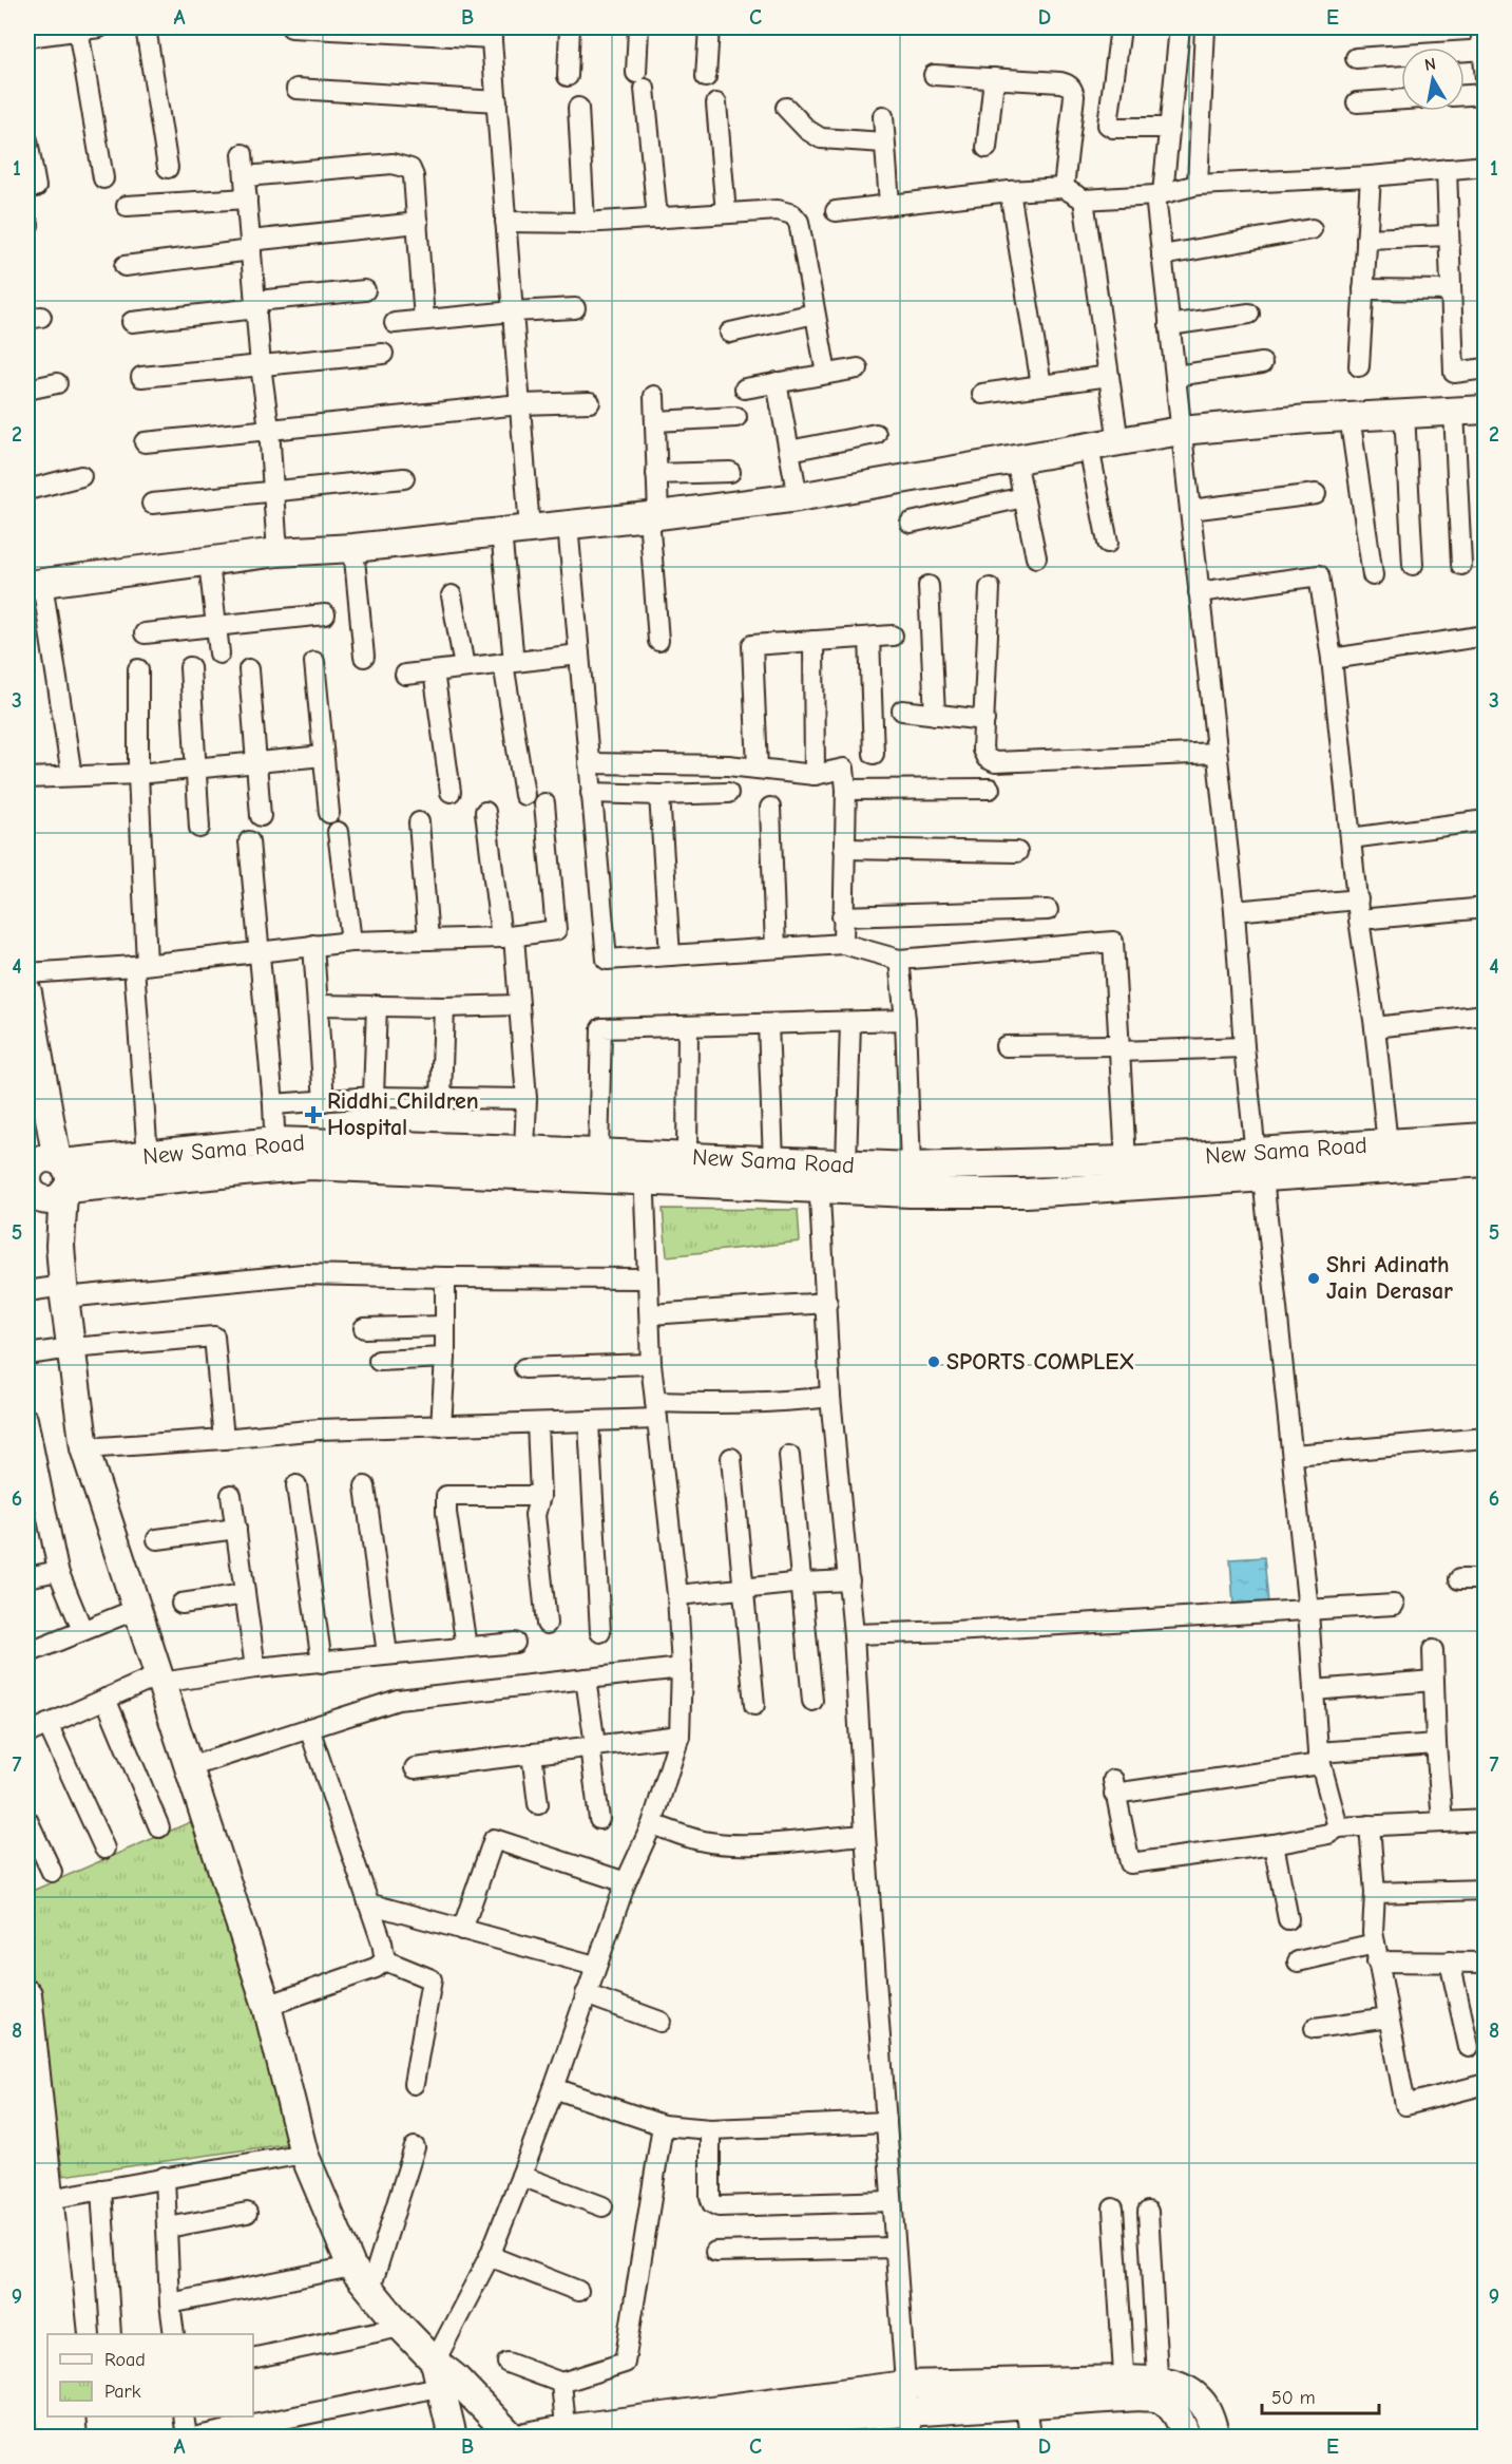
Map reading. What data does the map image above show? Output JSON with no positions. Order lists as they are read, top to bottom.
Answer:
{
  "streets": {
    "street": ["New Sama Road"]
  },
  "places": {
    "health": ["Riddhi Children Hospital"],
    "other": ["Shri Adinath Jain Derasar", "SPORTS COMPLEX"]
  },
  "legend": ["Road", "Park"],
  "scale_bar": "50 m",
  "north": "top",
  "grid": {
    "columns": [
      "A",
      "B",
      "C",
      "D",
      "E"
    ],
    "rows": [
      "1",
      "2",
      "3",
      "4",
      "5",
      "6",
      "7",
      "8",
      "9"
    ]
  }
}
